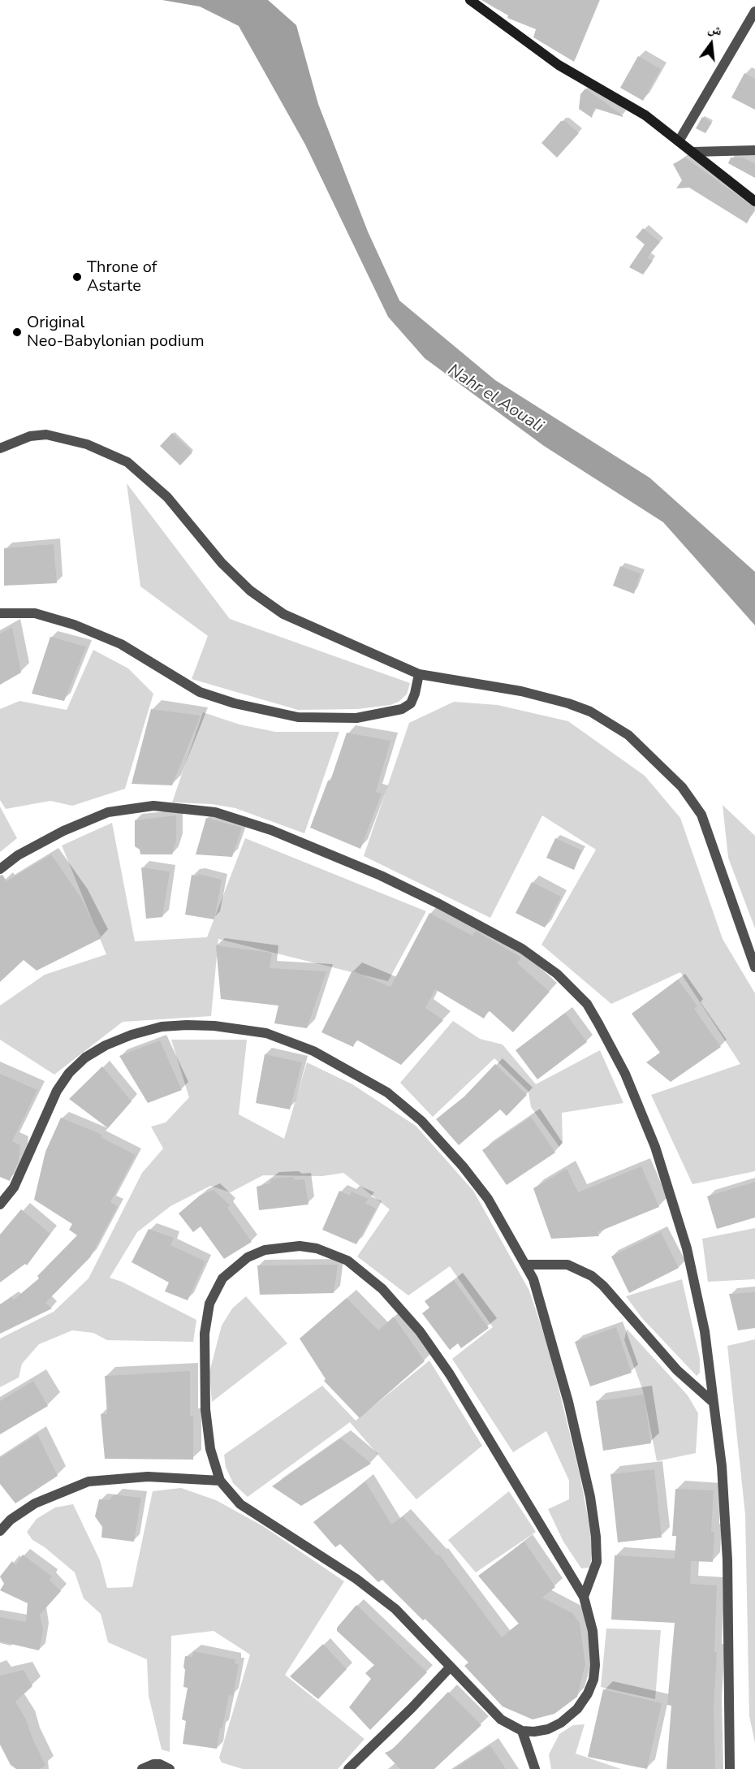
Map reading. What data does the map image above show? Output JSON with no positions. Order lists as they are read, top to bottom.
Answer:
{
  "water": ["Nahr el Aouali"],
  "places": ["Throne of Astarte", "Original Neo-Babylonian podium"],
  "north": "top"
}
